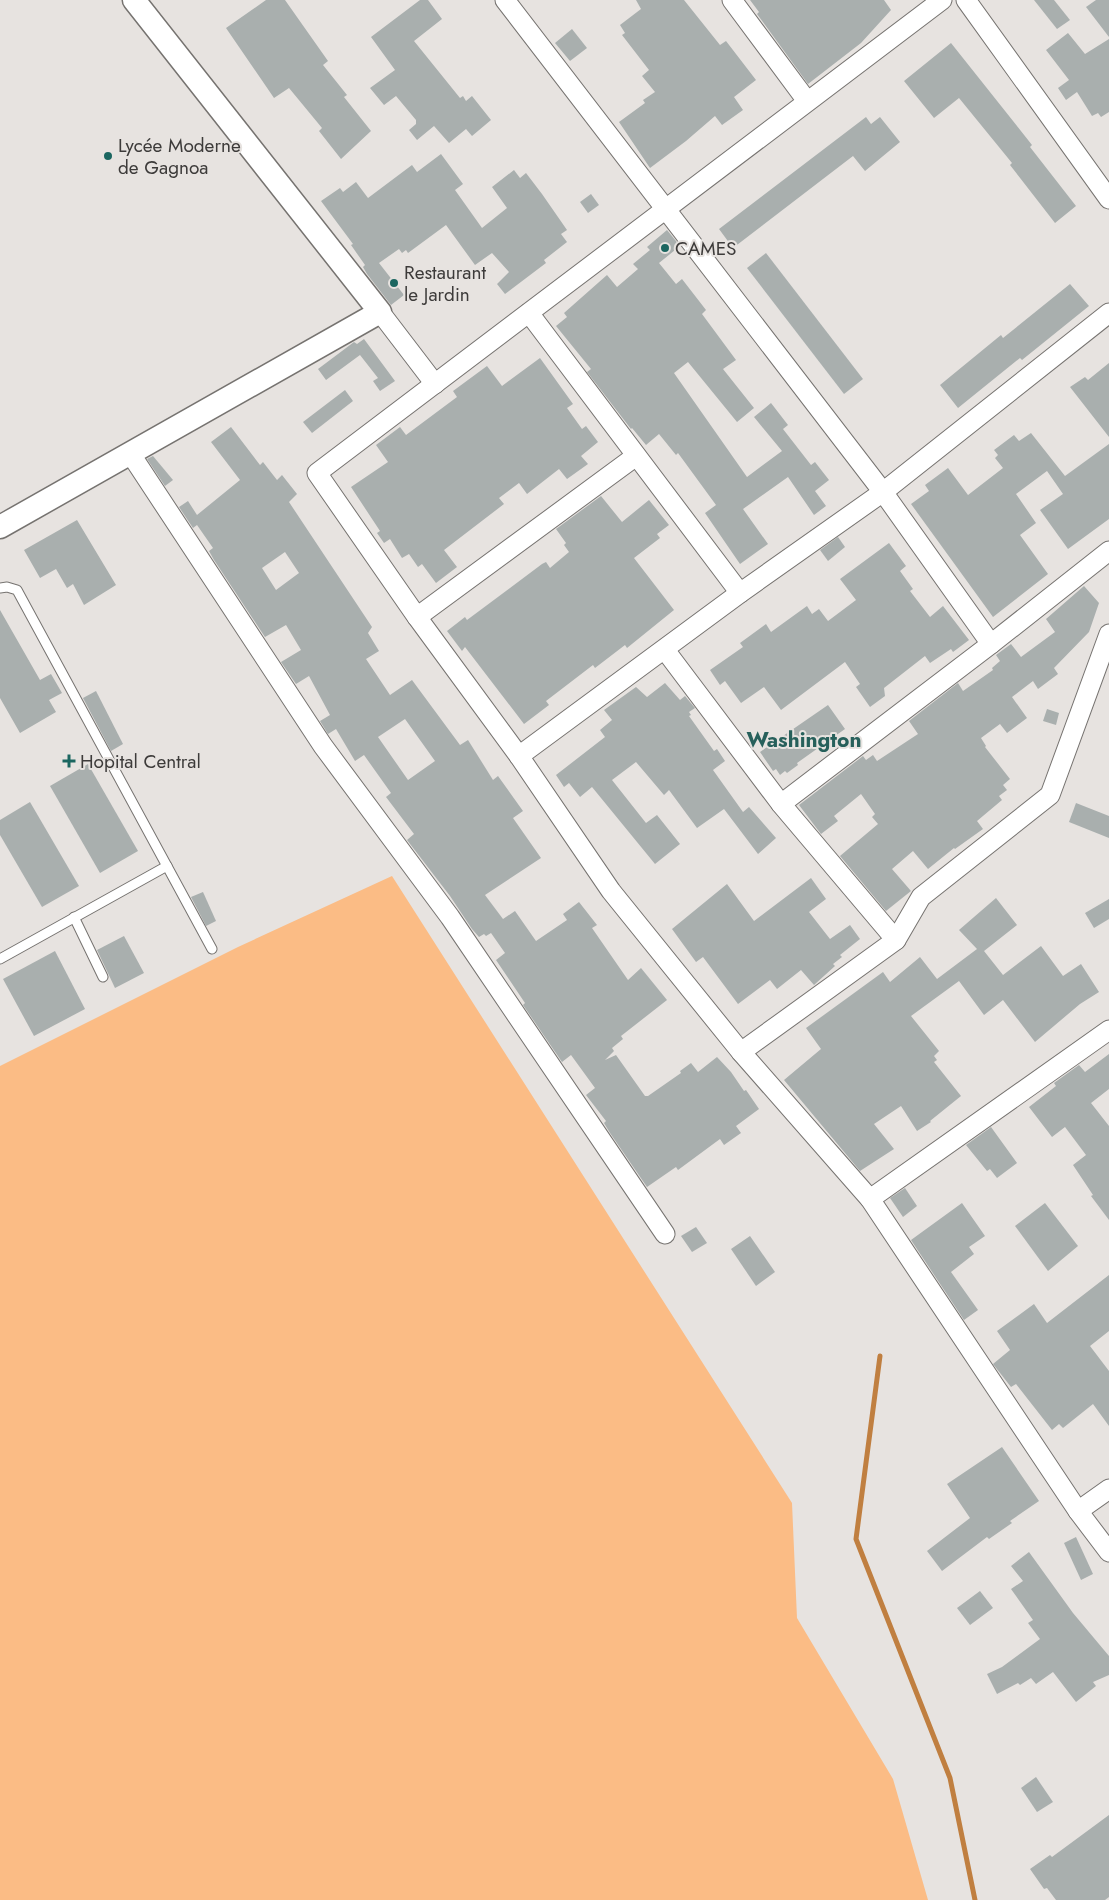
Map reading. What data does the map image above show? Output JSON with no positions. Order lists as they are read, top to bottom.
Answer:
{
  "districts": ["Washington"],
  "places": {
    "other": ["Lycée Moderne de Gagnoa", "CAMES", "Restaurant le Jardin"],
    "health": ["Hopital Central"]
  }
}
